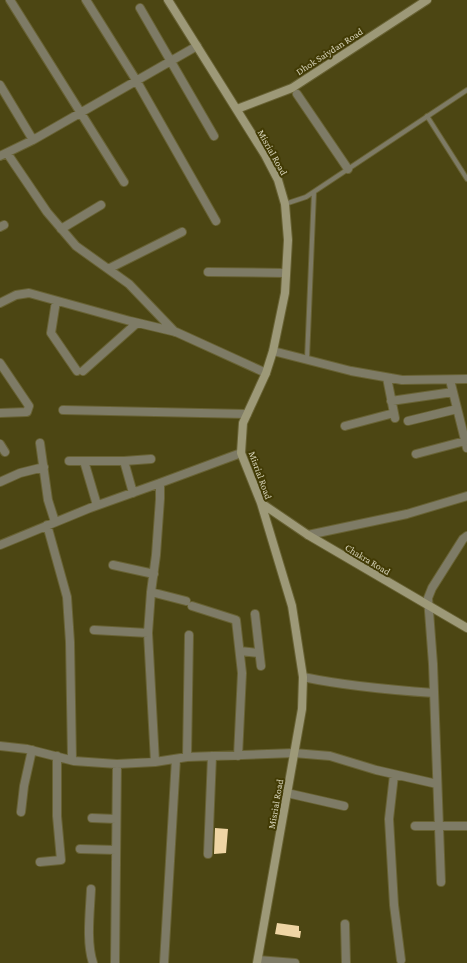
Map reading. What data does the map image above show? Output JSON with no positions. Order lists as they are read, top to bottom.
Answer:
{
  "streets": {
    "main road": ["Dhok Saiydan Road", "Misrial Road", "Chakra Road"]
  },
  "crossings": [
    ["Dhok Saiydan Road", "Misrial Road"],
    ["Misrial Road", "Chakra Road"]
  ]
}
